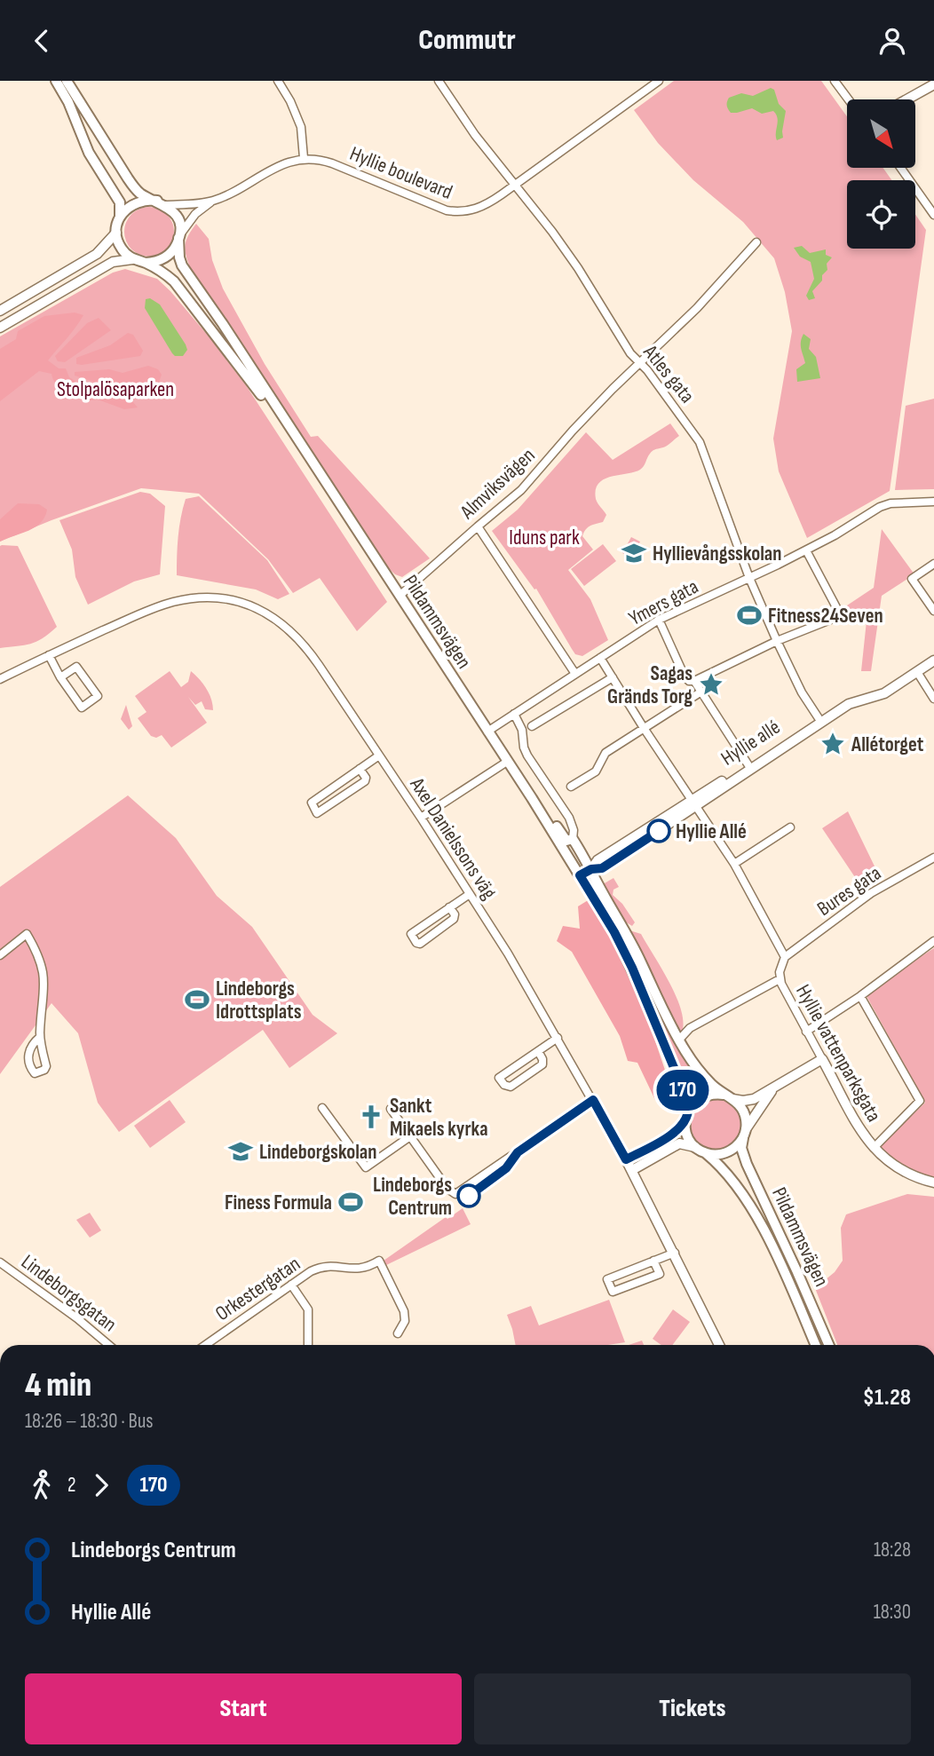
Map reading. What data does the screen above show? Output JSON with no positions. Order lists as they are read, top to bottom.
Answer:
{
  "streets": {
    "main road": ["Pildammsvägen"],
    "street": [
      "Hyllie boulevard",
      "Atles gata",
      "Almviksvägen",
      "Ymers gata",
      "Hyllie allé",
      "Axel Danielssons väg",
      "Bures gata",
      "Hyllie vattenparksgata",
      "Orkestergatan",
      "Lindeborgsgatan"
    ]
  },
  "crossings": [
    ["Hyllie boulevard", "Atles gata"],
    ["Atles gata", "Almviksvägen"],
    ["Atles gata", "Ymers gata"],
    ["Atles gata", "Hyllie allé"],
    ["Almviksvägen", "Pildammsvägen"],
    ["Ymers gata", "Pildammsvägen"],
    ["Pildammsvägen", "Hyllie allé"],
    ["Bures gata", "Hyllie vattenparksgata"]
  ],
  "parks": ["Stolpalösaparken", "Iduns park"],
  "places": {
    "school or university": ["Hyllievångsskolan", "Lindeborgskolan"],
    "sports": ["Fitness24Seven", "Lindeborgs Idrottsplats", "Finess Formula"],
    "place": ["Sagas Gränds Torg", "Allétorget"],
    "other": ["Hyllie Allé", "Lindeborgs Centrum"],
    "church": ["Sankt Mikaels kyrka"]
  },
  "lines": ["bus line 170"],
  "north": "bottom right",
  "page": {
    "header": "Commutr",
    "on_map": "170",
    "heading": ["4 min", "18:26 – 18:30 · Bus", "$1.28"],
    "legs": ["2", "170"],
    "list": [
      {
        "name": "Lindeborgs Centrum",
        "value": "18:28"
      },
      {
        "name": "Hyllie Allé",
        "value": "18:30"
      }
    ],
    "buttons": ["Start", "Tickets"]
  }
}
